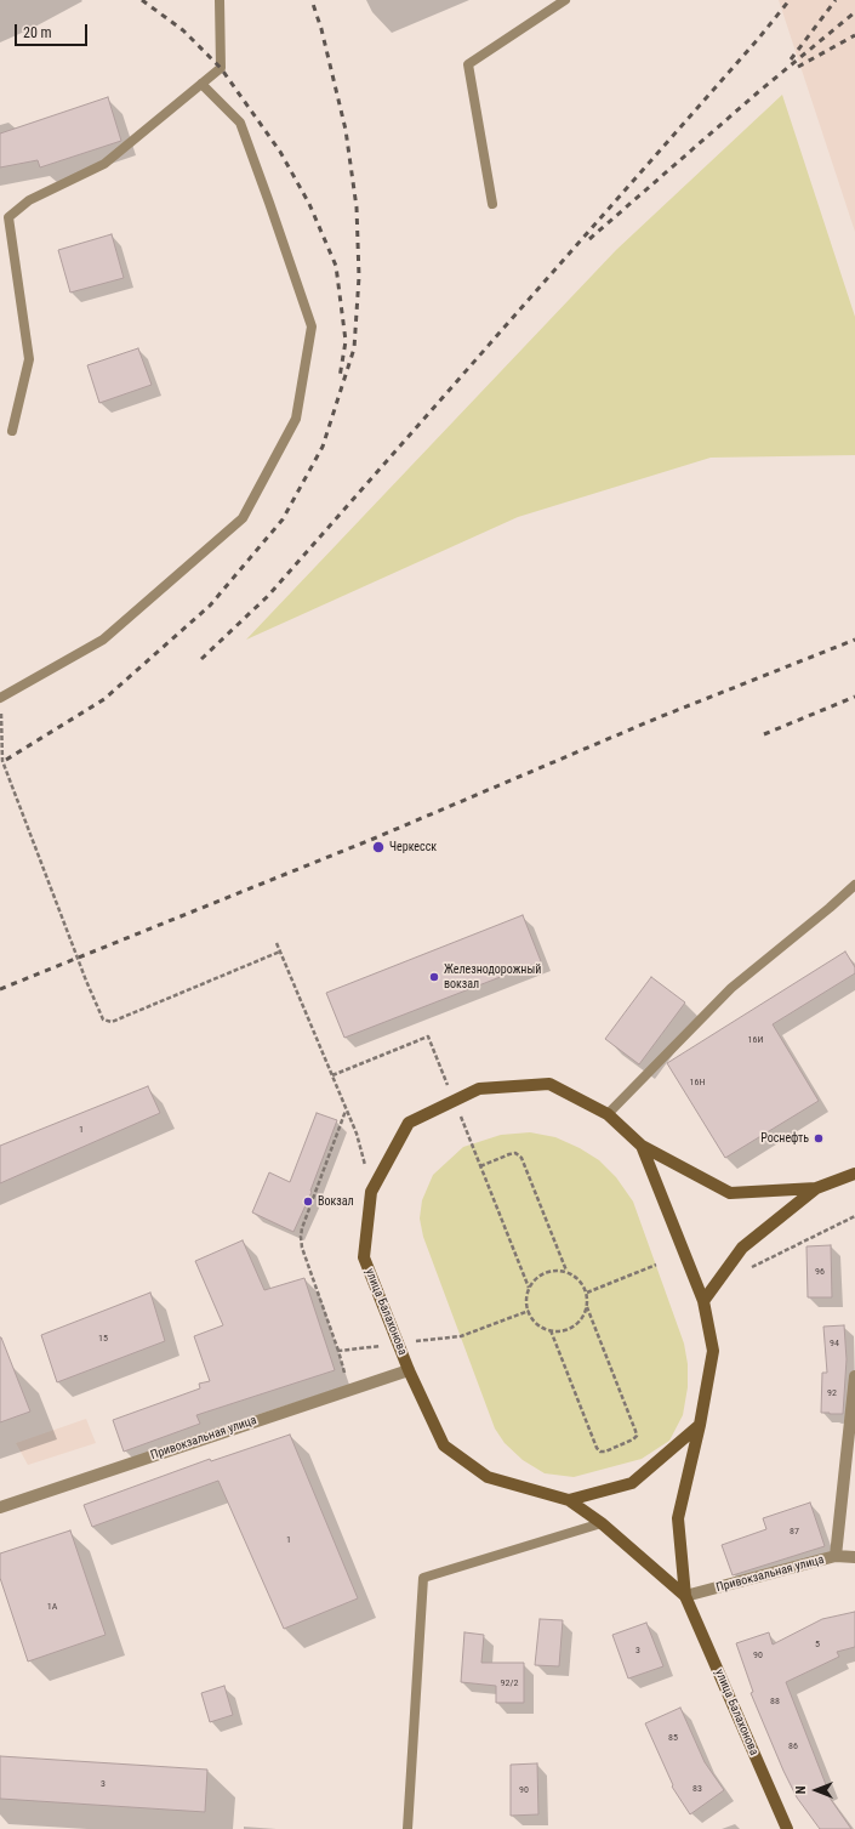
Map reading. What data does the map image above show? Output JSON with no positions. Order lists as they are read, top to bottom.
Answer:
{
  "streets": {
    "street": ["улица Балахонова", "Привокзальная улица"]
  },
  "crossings": [
    ["улица Балахонова", "Привокзальная улица"]
  ],
  "places": [
    "Черкесск",
    "Железнодорожный вокзал",
    "Роснефть",
    "Вокзал"
  ],
  "house_numbers": [
    "16И",
    "16Н",
    "1",
    "96",
    "15",
    "94",
    "92",
    "87",
    "1",
    "1А",
    "5",
    "3",
    "90",
    "92/2",
    "88",
    "85",
    "86",
    "3",
    "83",
    "90"
  ],
  "scale_bar": "20 m",
  "north": "left"
}
